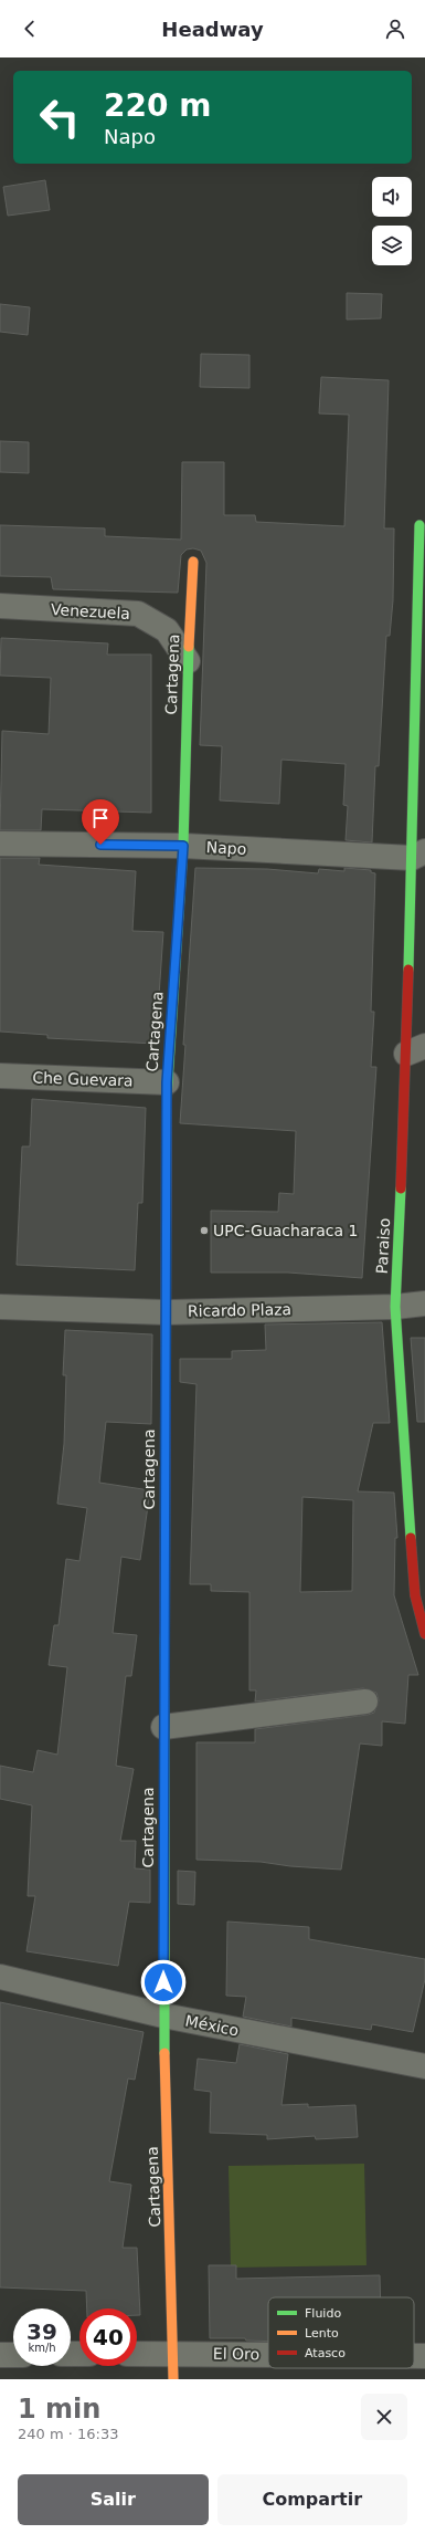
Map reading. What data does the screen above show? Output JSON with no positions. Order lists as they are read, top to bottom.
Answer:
{
  "streets": {
    "street": [
      "Venezuela",
      "Cartagena",
      "Napo",
      "Che Guevara",
      "Paraiso",
      "Ricardo Plaza",
      "México",
      "El Oro"
    ]
  },
  "crossings": [
    ["Venezuela", "Cartagena"],
    ["Cartagena", "Napo"],
    ["Cartagena", "Che Guevara"],
    ["Cartagena", "Ricardo Plaza"],
    ["Cartagena", "México"],
    ["Cartagena", "El Oro"],
    ["Napo", "Paraiso"],
    ["Paraiso", "Ricardo Plaza"]
  ],
  "places": ["UPC-Guacharaca 1"],
  "legend": ["Fluido", "Lento", "Atasco"],
  "page": {
    "header": "Headway",
    "turn": ["220 m", "Napo"],
    "speed": "39 km/h",
    "limit": "40",
    "heading": ["1 min", "240 m · 16:33"],
    "buttons": ["Salir", "Compartir"]
  }
}
